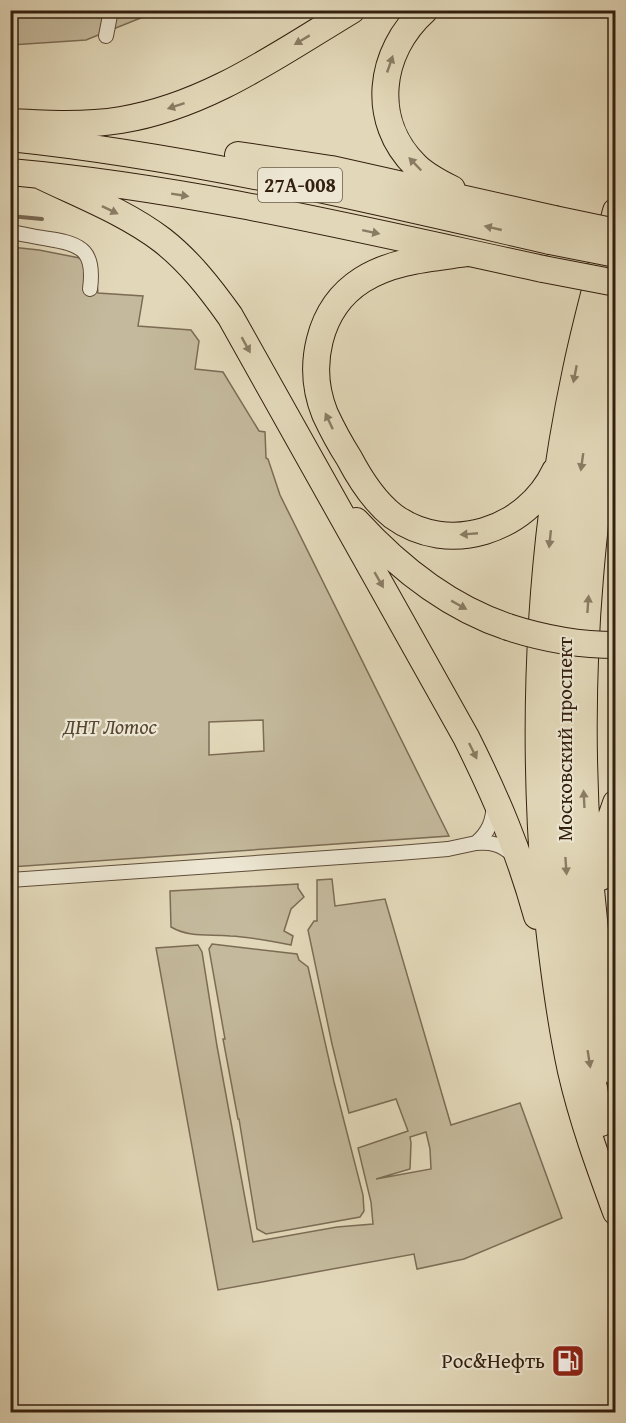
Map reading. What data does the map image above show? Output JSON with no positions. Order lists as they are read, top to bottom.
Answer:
{
  "streets": {
    "highway": ["27А-008", "Московский проспект"]
  },
  "parks": ["ДНТ Лотос"],
  "places": {
    "fuel station": ["Рос&Нефть"]
  }
}
